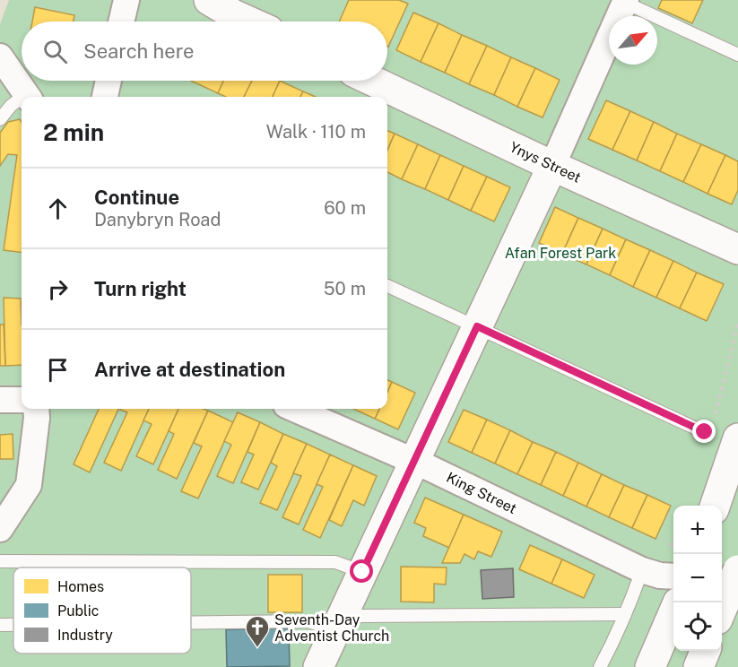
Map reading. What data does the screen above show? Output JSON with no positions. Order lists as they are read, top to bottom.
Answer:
{
  "streets": {
    "main road": ["Ynys Street"],
    "street": ["King Street"]
  },
  "parks": ["Afan Forest Park"],
  "places": {
    "church": ["Seventh-Day Adventist Church"]
  },
  "legend": ["Homes", "Public", "Industry"],
  "north": "top right",
  "page": {
    "search": "Search here",
    "heading": ["2 min", "Walk · 110 m"],
    "list": [
      ["Continue", "Danybryn Road", "60 m"],
      ["Turn right", "50 m"],
      "Arrive at destination"
    ],
    "map_buttons": ["+", "−"]
  }
}
